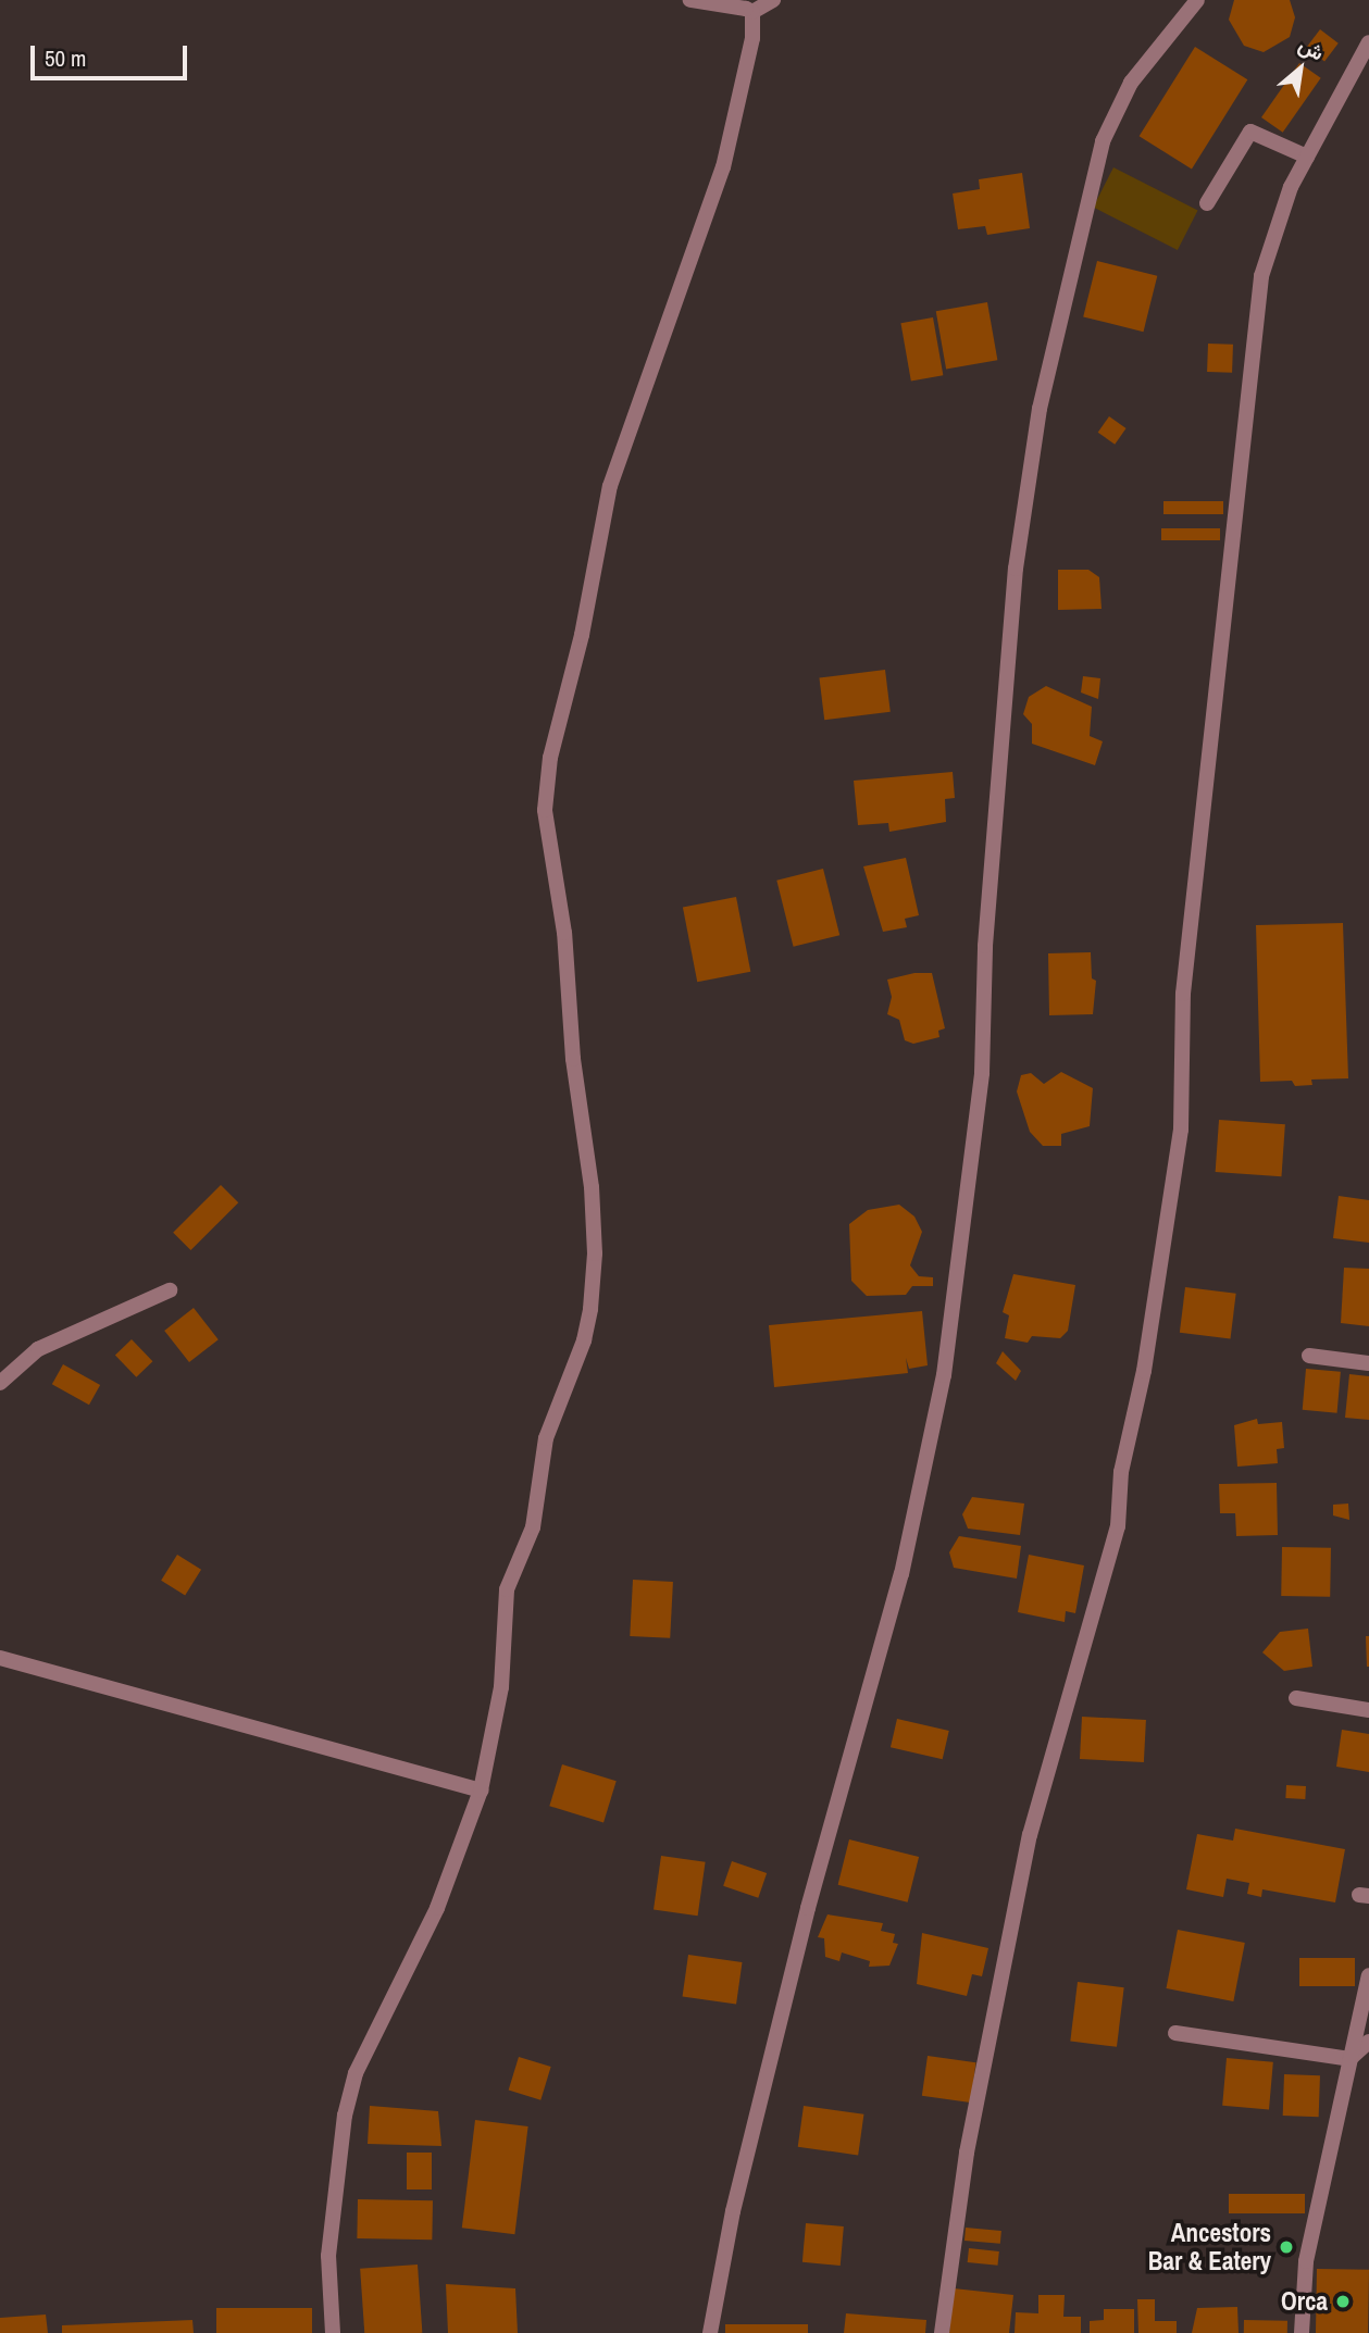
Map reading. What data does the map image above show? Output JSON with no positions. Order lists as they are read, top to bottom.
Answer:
{
  "places": ["Ancestors Bar & Eatery", "Orca"],
  "scale_bar": "50 m",
  "north": "top right"
}
